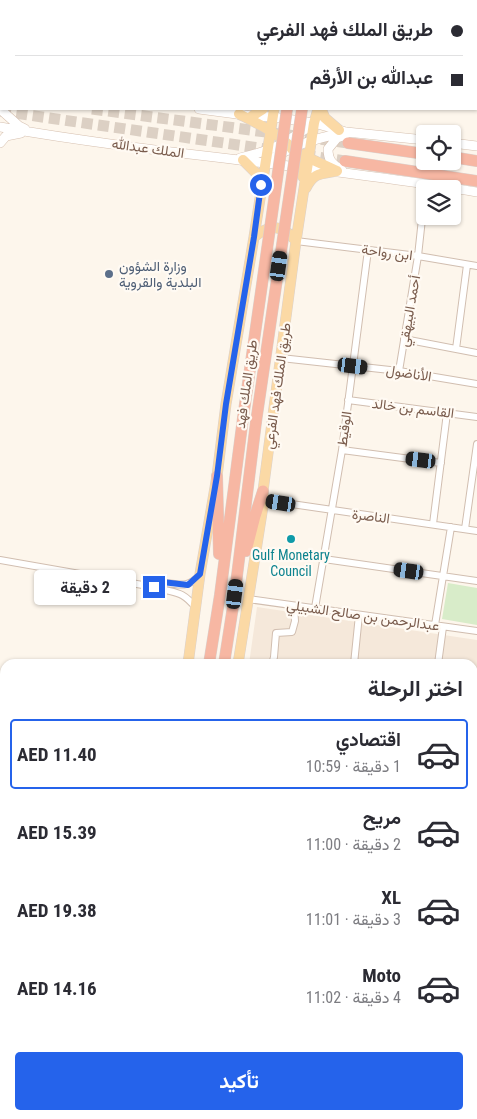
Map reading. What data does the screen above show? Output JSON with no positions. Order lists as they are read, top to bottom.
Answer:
{
  "streets": {
    "highway": ["طريق الملك فهد"],
    "main road": ["الملك عبدالله", "طريق الملك فهد الفرعي"],
    "street": [
      "ابن رواحة",
      "أحمد البيهقي",
      "الأناضول",
      "القاسم بن خالد",
      "الوقيط",
      "الناصرة",
      "عبدالرحمن بن صالح الشبيلي"
    ]
  },
  "crossings": [
    ["الملك عبدالله", "طريق الملك فهد الفرعي"],
    ["ابن رواحة", "أحمد البيهقي"],
    ["ابن رواحة", "طريق الملك فهد الفرعي"],
    ["ابن رواحة", "الوقيط"],
    ["أحمد البيهقي", "الأناضول"],
    ["الأناضول", "طريق الملك فهد الفرعي"],
    ["الأناضول", "الوقيط"],
    ["طريق الملك فهد الفرعي", "الناصرة"],
    ["طريق الملك فهد الفرعي", "عبدالرحمن بن صالح الشبيلي"],
    ["القاسم بن خالد", "الوقيط"],
    ["الوقيط", "الناصرة"],
    ["الوقيط", "عبدالرحمن بن صالح الشبيلي"]
  ],
  "places": ["وزارة الشؤون البلدية والقروية", "Gulf Monetary Council"],
  "page": {
    "banner": ["طريق الملك فهد الفرعي", "عبدالله بن الأرقم"],
    "bubble": "2 دقيقة",
    "heading": "اختر الرحلة",
    "list": [
      {
        "name": "اقتصادي",
        "note": "1 دقيقة · 10:59",
        "value": "AED 11.40"
      },
      {
        "name": "مريح",
        "note": "2 دقيقة · 11:00",
        "value": "AED 15.39"
      },
      {
        "name": "XL",
        "note": "3 دقيقة · 11:01",
        "value": "AED 19.38"
      },
      {
        "name": "Moto",
        "note": "4 دقيقة · 11:02",
        "value": "AED 14.16"
      }
    ],
    "buttons": "تأكيد"
  }
}
